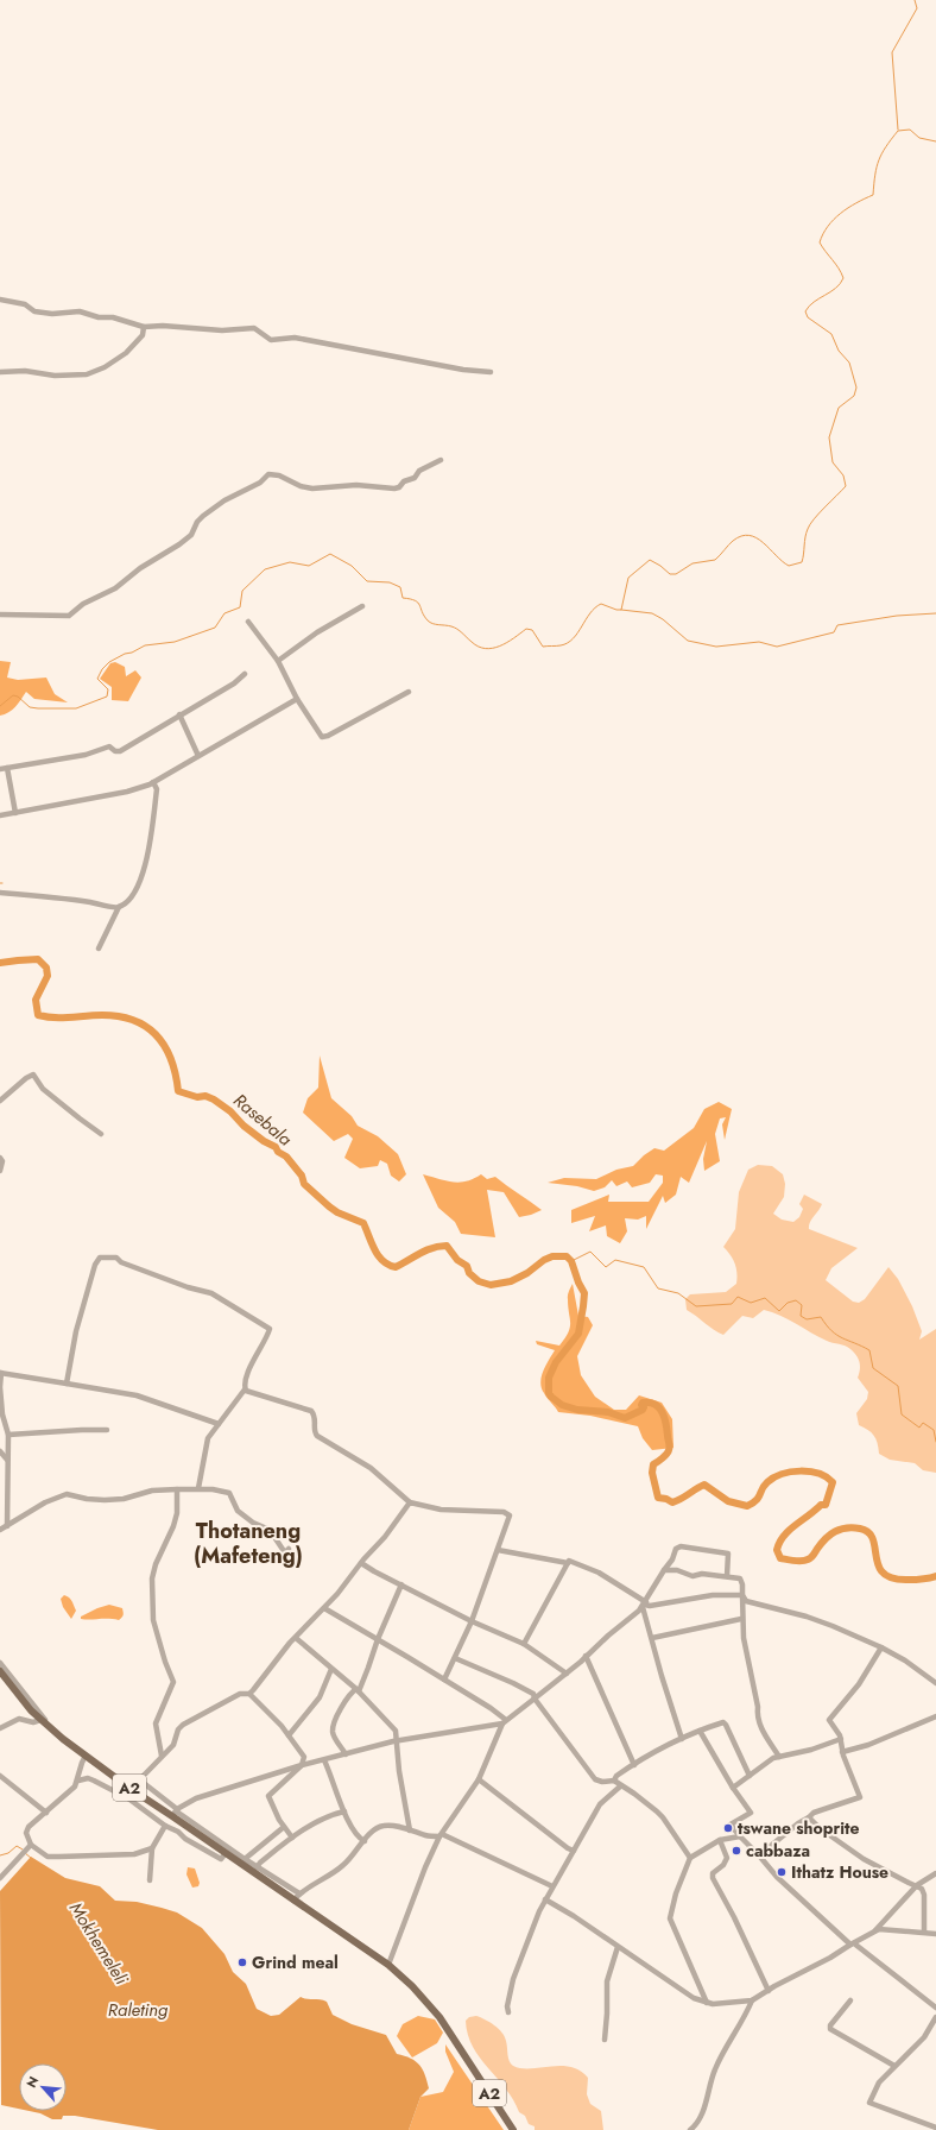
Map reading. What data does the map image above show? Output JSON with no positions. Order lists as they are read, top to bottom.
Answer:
{
  "streets": {
    "main road": ["A2"]
  },
  "districts": ["Thotaneng (Mafeteng)"],
  "water": ["Rasebala", "Mokhemeleli", "Raleting"],
  "places": [
    "tswane shoprite",
    "cabbaza",
    "Ithatz House",
    "Grind meal"
  ],
  "north": "top left"
}
